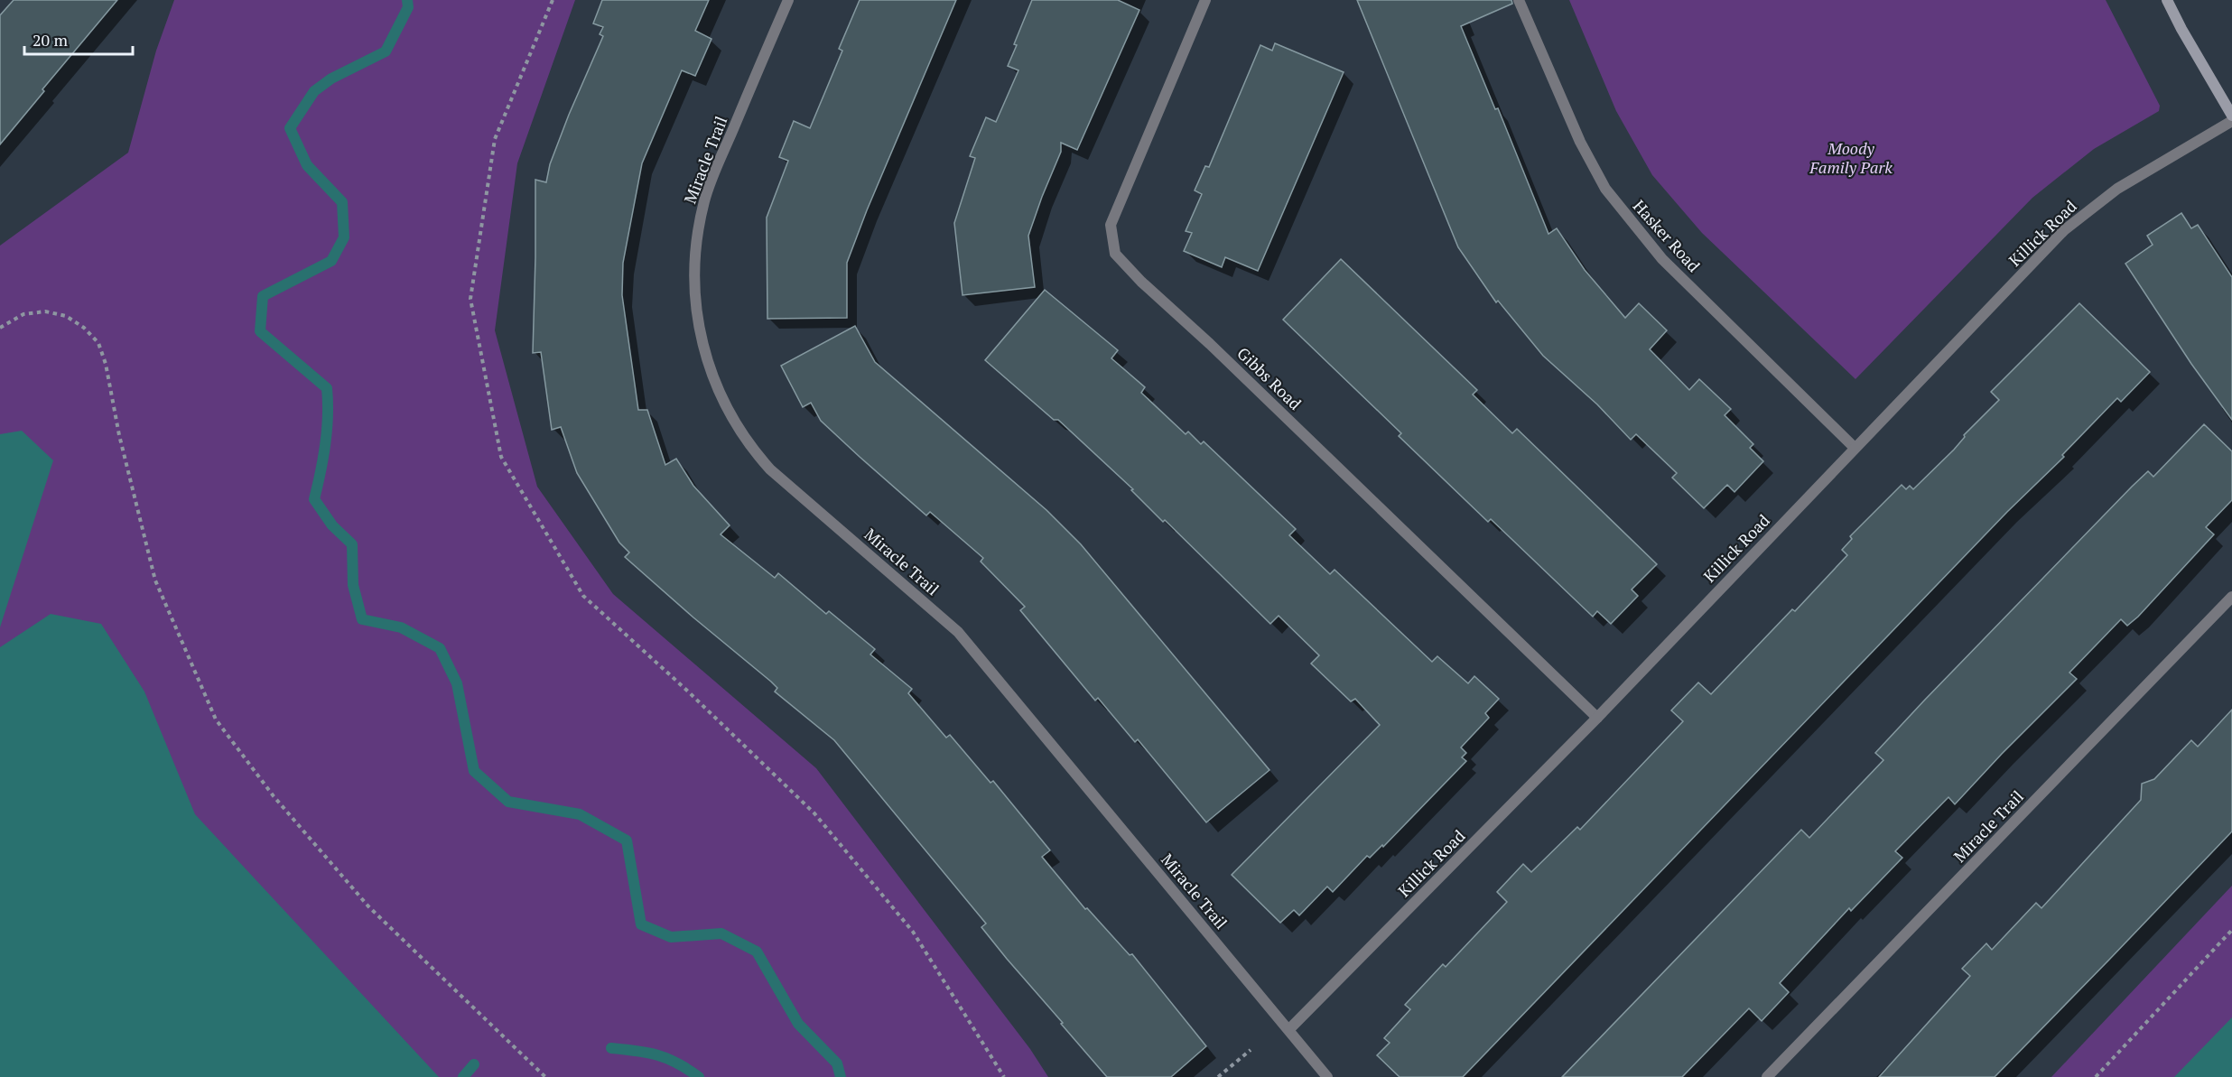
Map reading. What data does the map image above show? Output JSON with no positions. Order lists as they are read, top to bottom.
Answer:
{
  "streets": {
    "street": [
      "Miracle Trail",
      "Killick Road",
      "Hasker Road",
      "Gibbs Road"
    ]
  },
  "crossings": [
    ["Miracle Trail", "Killick Road"],
    ["Killick Road", "Hasker Road"],
    ["Killick Road", "Gibbs Road"]
  ],
  "parks": ["Moody Family Park"],
  "scale_bar": "20 m"
}
